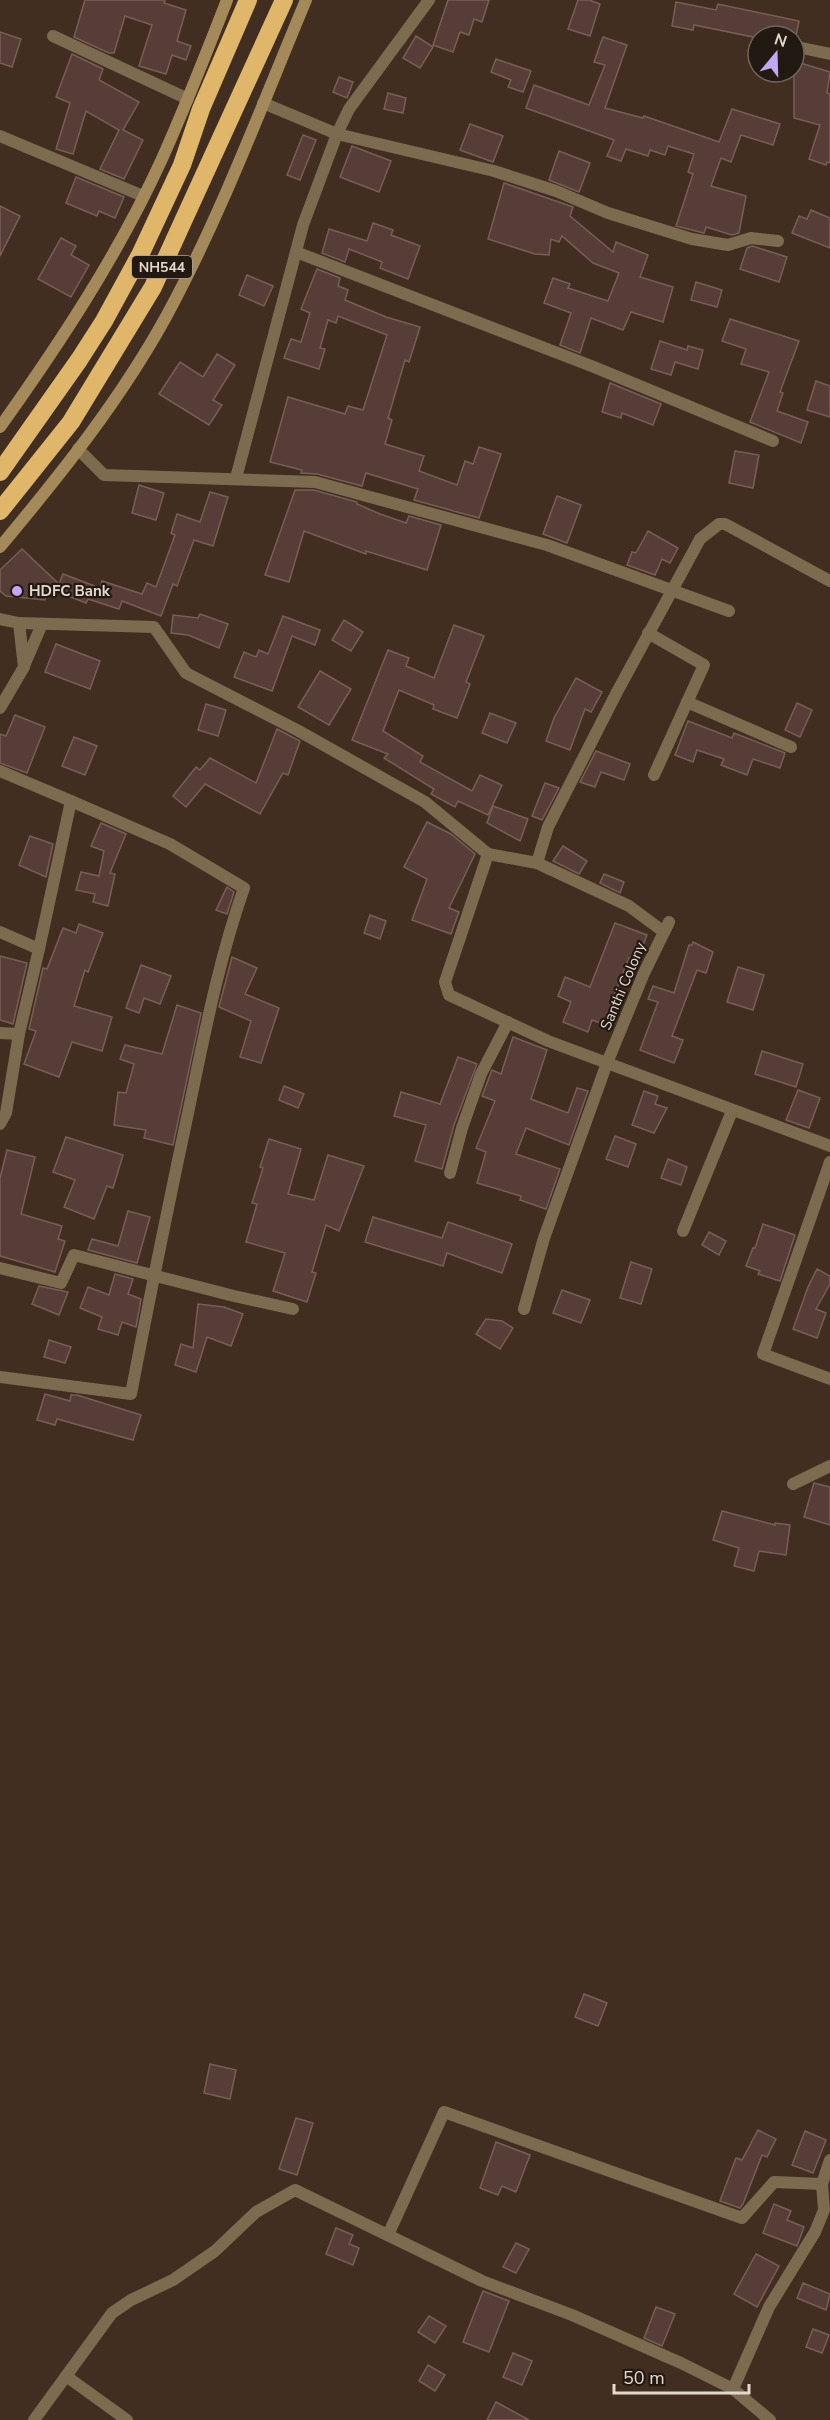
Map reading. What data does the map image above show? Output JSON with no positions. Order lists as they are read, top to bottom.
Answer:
{
  "streets": {
    "highway": ["NH544"],
    "street": ["Santhi Colony"]
  },
  "places": ["HDFC Bank"],
  "scale_bar": "50 m",
  "north": "top"
}
